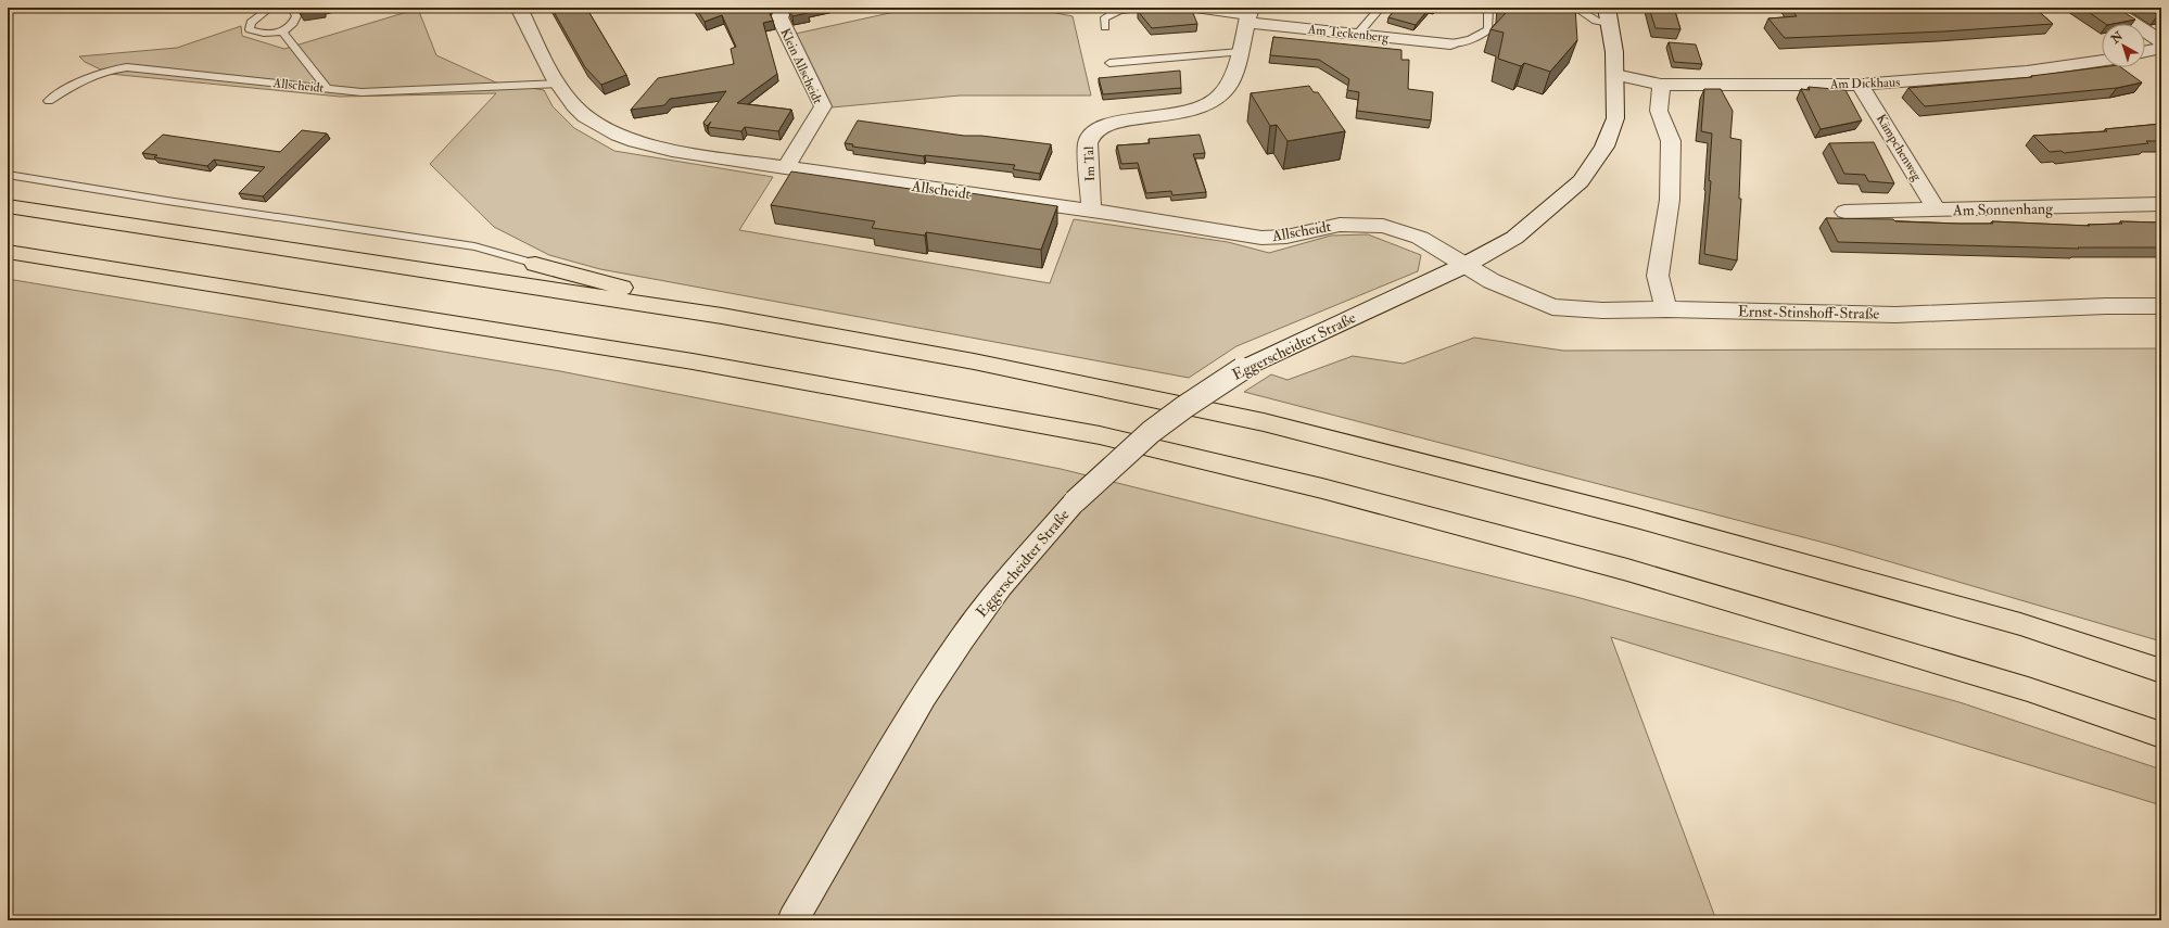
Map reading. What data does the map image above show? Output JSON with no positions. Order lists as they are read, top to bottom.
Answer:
{
  "streets": {
    "street": [
      "Am Teckenberg",
      "Klein Allscheidt",
      "Am Dickhaus",
      "Allscheidt",
      "Kämpchenweg",
      "Im Tal",
      "Am Sonnenhang",
      "Ernst-Stinshoff-Straße",
      "Eggerscheidter Straße"
    ]
  },
  "crossings": [
    ["Klein Allscheidt", "Allscheidt"],
    ["Am Dickhaus", "Kämpchenweg"],
    ["Am Dickhaus", "Eggerscheidter Straße"],
    ["Allscheidt", "Im Tal"],
    ["Allscheidt", "Ernst-Stinshoff-Straße"],
    ["Allscheidt", "Eggerscheidter Straße"],
    ["Kämpchenweg", "Am Sonnenhang"],
    ["Ernst-Stinshoff-Straße", "Eggerscheidter Straße"]
  ],
  "north": "top left"
}
